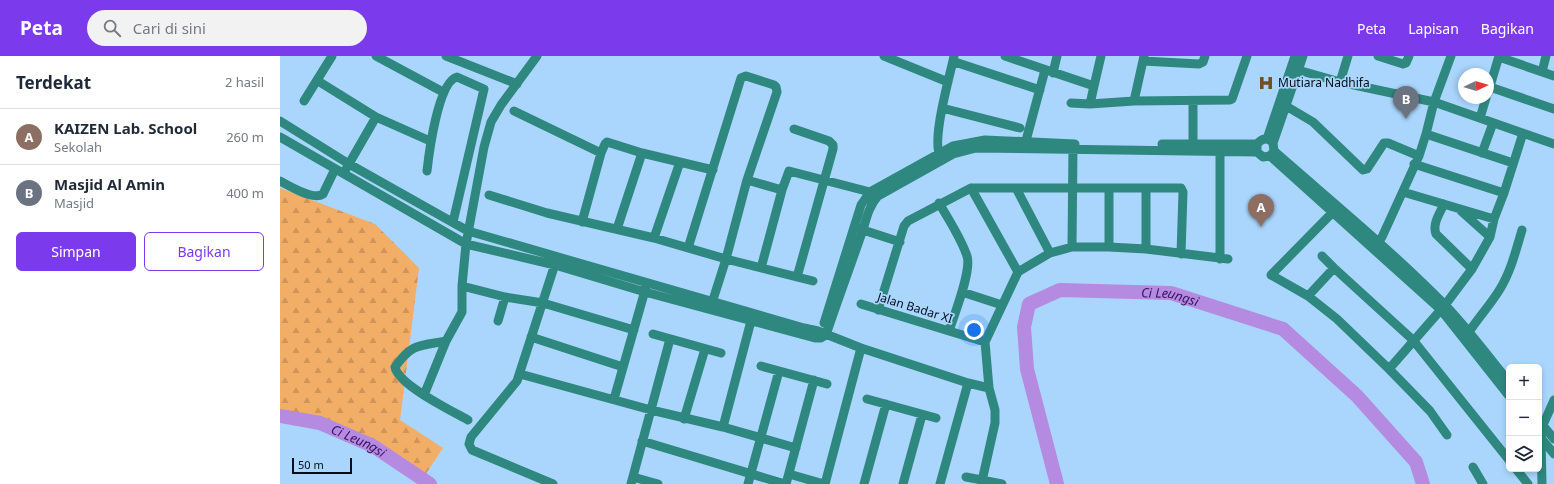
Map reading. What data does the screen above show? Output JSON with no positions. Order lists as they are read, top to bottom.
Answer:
{
  "streets": {
    "street": ["Jalan Badar XI"]
  },
  "water": ["Ci Leungsi"],
  "places": {
    "hospital": ["Mutiara Nadhifa"]
  },
  "scale_bar": "50 m",
  "north": "right",
  "page": {
    "header": "Peta",
    "search": "Cari di sini",
    "nav": ["Peta", "Lapisan", "Bagikan"],
    "heading": ["Terdekat", "2 hasil"],
    "pins": ["B", "A"],
    "list": [
      {
        "mark": "A",
        "name": "KAIZEN Lab. School",
        "note": "Sekolah",
        "value": "260 m"
      },
      {
        "mark": "B",
        "name": "Masjid Al Amin",
        "note": "Masjid",
        "value": "400 m"
      }
    ],
    "buttons": ["Simpan", "Bagikan"],
    "map_buttons": ["+", "−"],
    "scale": "50 m"
  }
}
